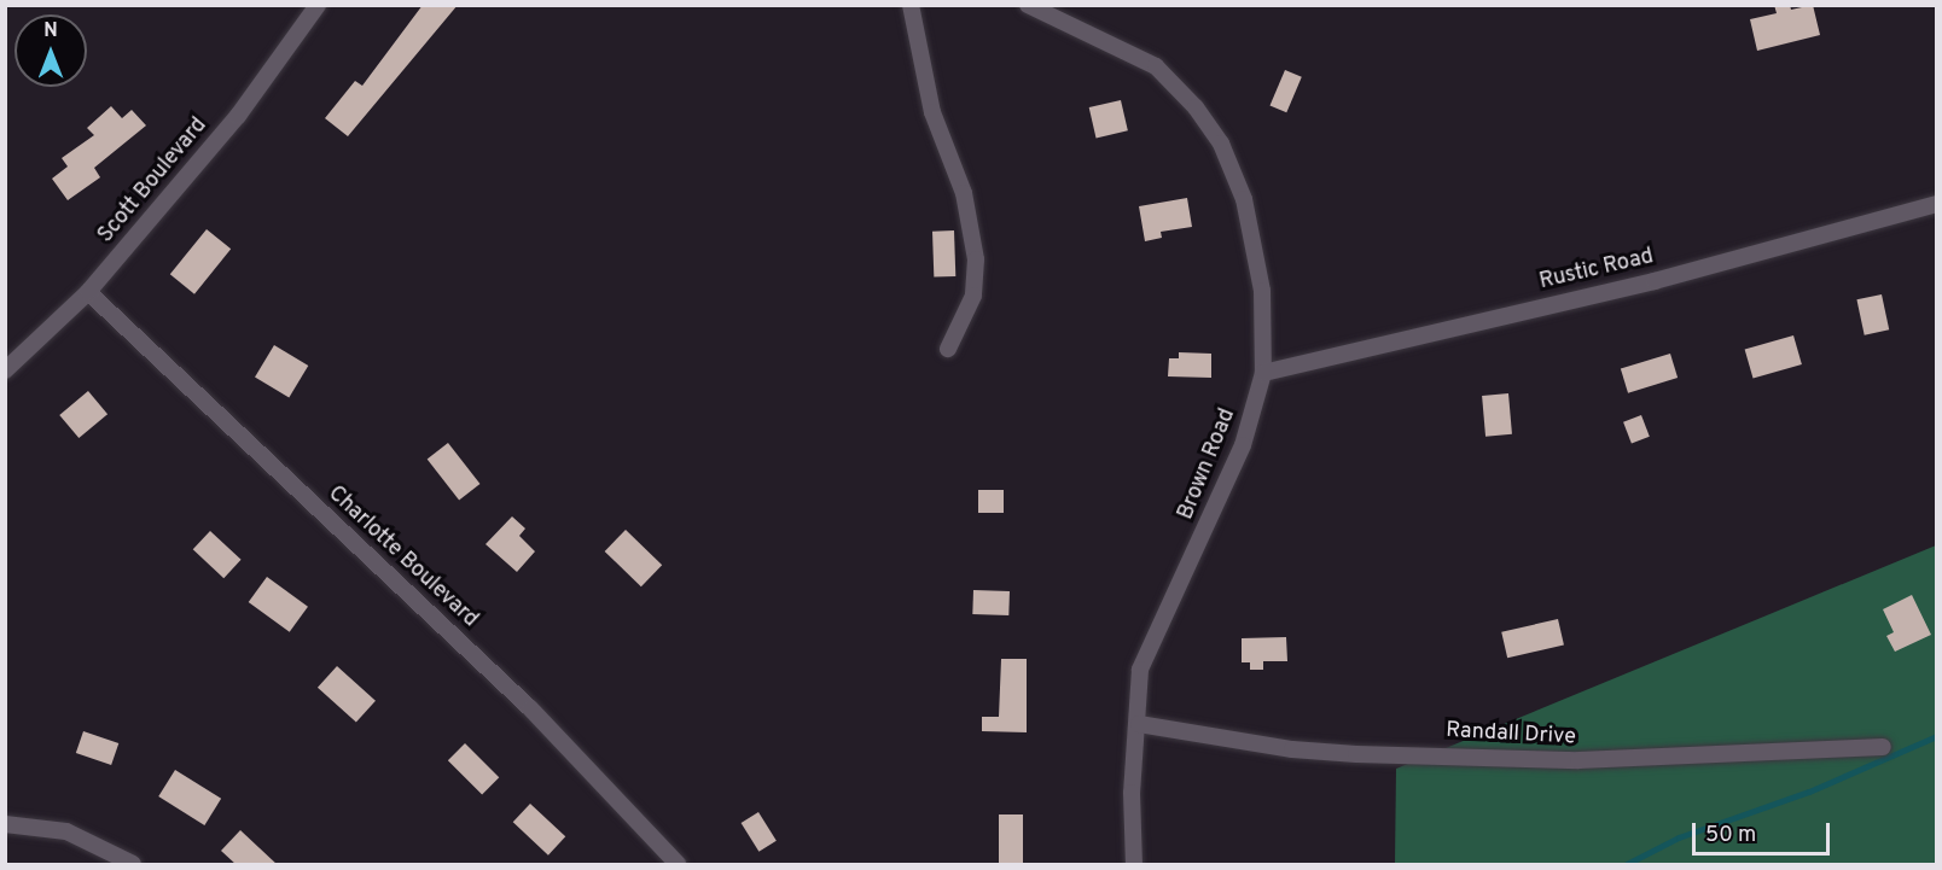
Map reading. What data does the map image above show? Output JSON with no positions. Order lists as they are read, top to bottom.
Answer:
{
  "streets": {
    "street": [
      "Scott Boulevard",
      "Rustic Road",
      "Brown Road",
      "Charlotte Boulevard",
      "Randall Drive"
    ]
  },
  "crossings": [
    ["Scott Boulevard", "Charlotte Boulevard"],
    ["Rustic Road", "Brown Road"],
    ["Brown Road", "Randall Drive"]
  ],
  "scale_bar": "50 m",
  "north": "top"
}
